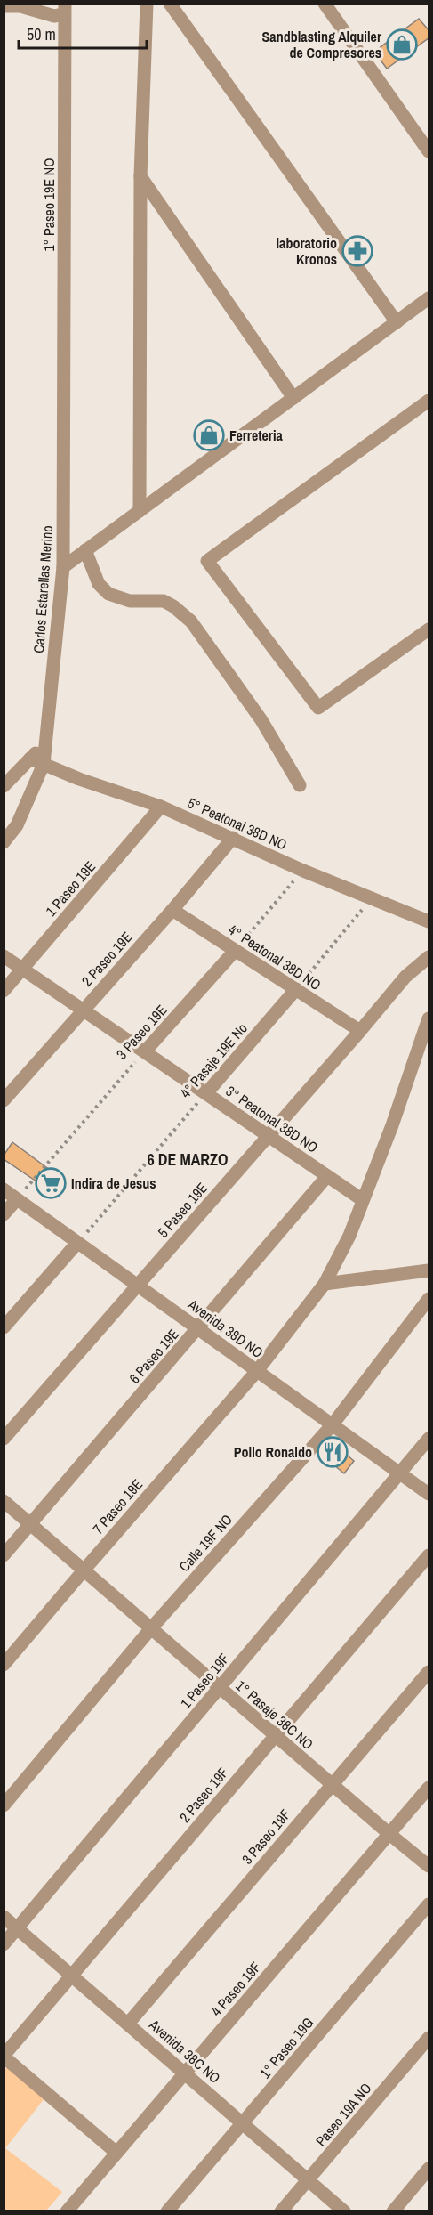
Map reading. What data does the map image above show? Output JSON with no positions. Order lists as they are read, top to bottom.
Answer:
{
  "streets": {
    "street": [
      "1° Paseo 19E NO",
      "Carlos Estarellas Merino",
      "5° Peatonal 38D NO",
      "1 Paseo 19E",
      "4° Peatonal 38D NO",
      "2 Paseo 19E",
      "3 Paseo 19E",
      "4° Pasaje 19E No",
      "3° Peatonal 38D NO",
      "5 Paseo 19E",
      "Avenida 38D NO",
      "6 Paseo 19E",
      "7 Paseo 19E",
      "Calle 19F NO",
      "1 Paseo 19F",
      "1° Pasaje 38C NO",
      "2 Paseo 19F",
      "3 Paseo 19F",
      "4 Paseo 19F",
      "1° Paseo 19G",
      "Avenida 38C NO",
      "Paseo 19A NO"
    ]
  },
  "crossings": [
    ["1° Paseo 19E NO", "Carlos Estarellas Merino"],
    ["Carlos Estarellas Merino", "5° Peatonal 38D NO"],
    ["5° Peatonal 38D NO", "1 Paseo 19E"],
    ["5° Peatonal 38D NO", "2 Paseo 19E"],
    ["1 Paseo 19E", "3° Peatonal 38D NO"],
    ["4° Peatonal 38D NO", "2 Paseo 19E"],
    ["4° Peatonal 38D NO", "3 Paseo 19E"],
    ["4° Peatonal 38D NO", "4° Pasaje 19E No"],
    ["4° Peatonal 38D NO", "5 Paseo 19E"],
    ["2 Paseo 19E", "3° Peatonal 38D NO"],
    ["3 Paseo 19E", "3° Peatonal 38D NO"],
    ["3 Paseo 19E", "Avenida 38D NO"],
    ["4° Pasaje 19E No", "3° Peatonal 38D NO"],
    ["4° Pasaje 19E No", "Avenida 38D NO"],
    ["3° Peatonal 38D NO", "5 Paseo 19E"],
    ["3° Peatonal 38D NO", "6 Paseo 19E"],
    ["3° Peatonal 38D NO", "7 Paseo 19E"],
    ["5 Paseo 19E", "Avenida 38D NO"],
    ["Avenida 38D NO", "6 Paseo 19E"],
    ["Avenida 38D NO", "7 Paseo 19E"],
    ["Avenida 38D NO", "Calle 19F NO"],
    ["Avenida 38D NO", "1 Paseo 19F"],
    ["6 Paseo 19E", "1° Pasaje 38C NO"],
    ["7 Paseo 19E", "1° Pasaje 38C NO"],
    ["Calle 19F NO", "1° Pasaje 38C NO"],
    ["1 Paseo 19F", "1° Pasaje 38C NO"],
    ["1 Paseo 19F", "Avenida 38C NO"],
    ["1° Pasaje 38C NO", "2 Paseo 19F"],
    ["1° Pasaje 38C NO", "3 Paseo 19F"],
    ["1° Pasaje 38C NO", "4 Paseo 19F"],
    ["2 Paseo 19F", "Avenida 38C NO"],
    ["3 Paseo 19F", "Avenida 38C NO"],
    ["4 Paseo 19F", "Avenida 38C NO"],
    ["1° Paseo 19G", "Avenida 38C NO"],
    ["Avenida 38C NO", "Paseo 19A NO"]
  ],
  "districts": ["6 DE MARZO"],
  "places": {
    "shop": ["Sandblasting Alquiler de Compresores", "Ferreteria"],
    "pharmacy": ["laboratorio Kronos"],
    "supermarket": ["Indira de Jesus"],
    "restaurant": ["Pollo Ronaldo"]
  },
  "scale_bar": "50 m"
}
